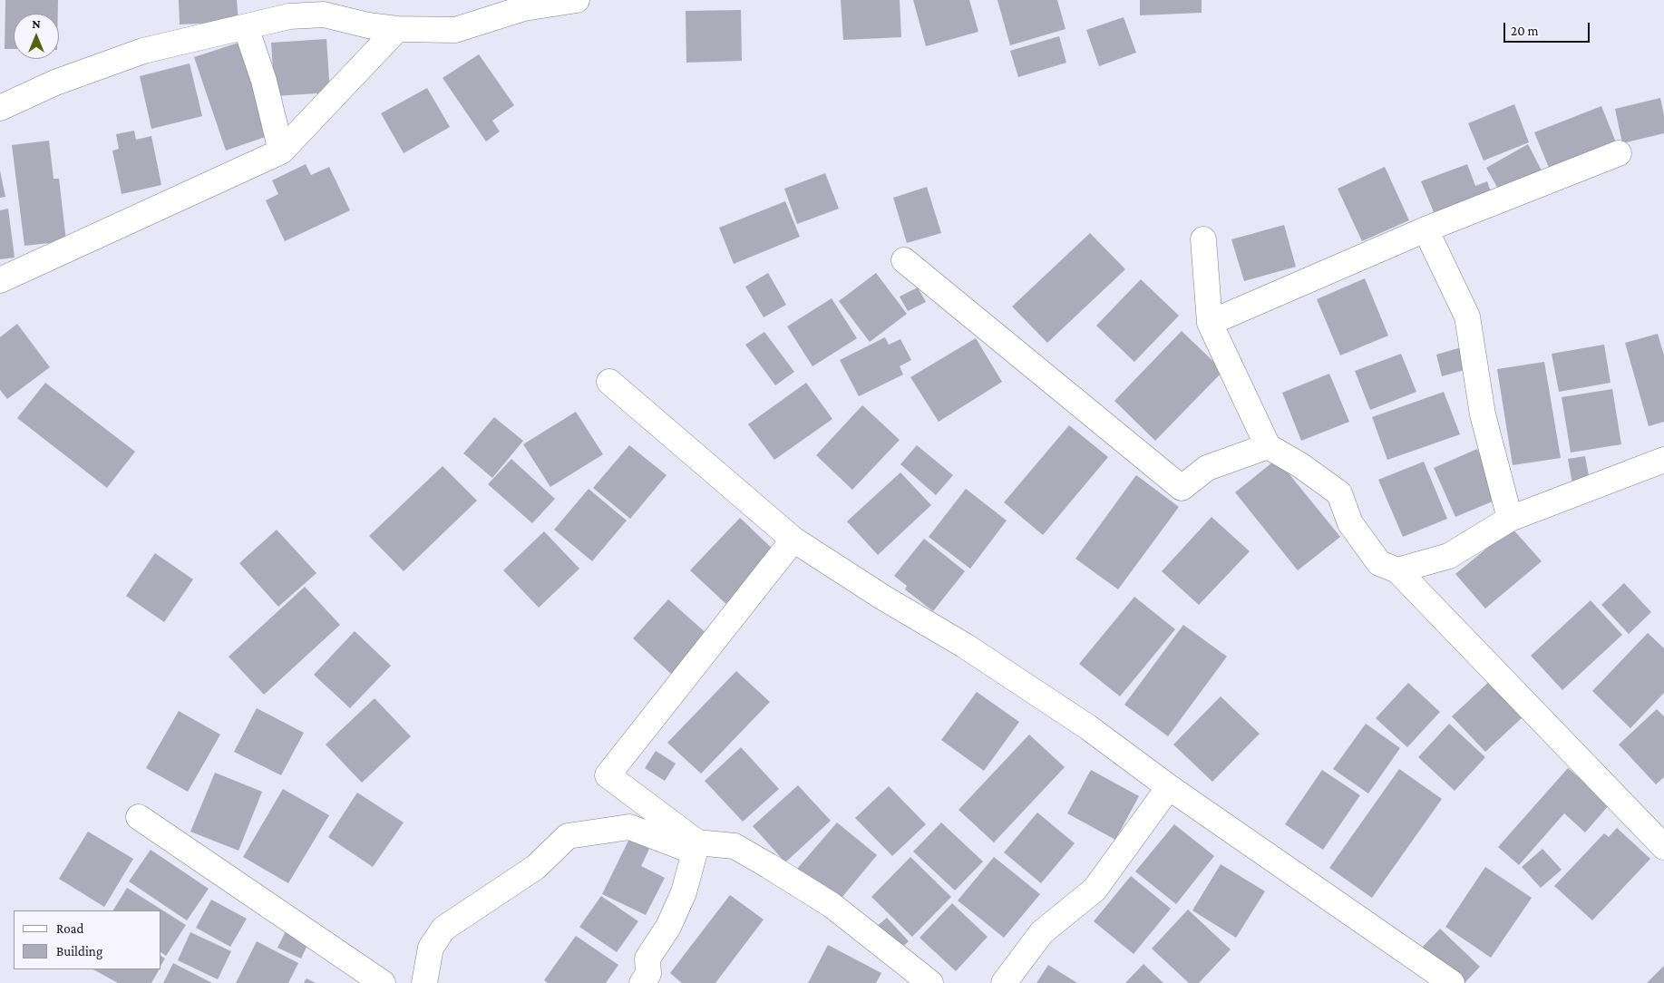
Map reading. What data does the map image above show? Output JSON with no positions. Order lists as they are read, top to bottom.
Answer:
{
  "legend": ["Road", "Building"],
  "scale_bar": "20 m",
  "north": "top"
}
